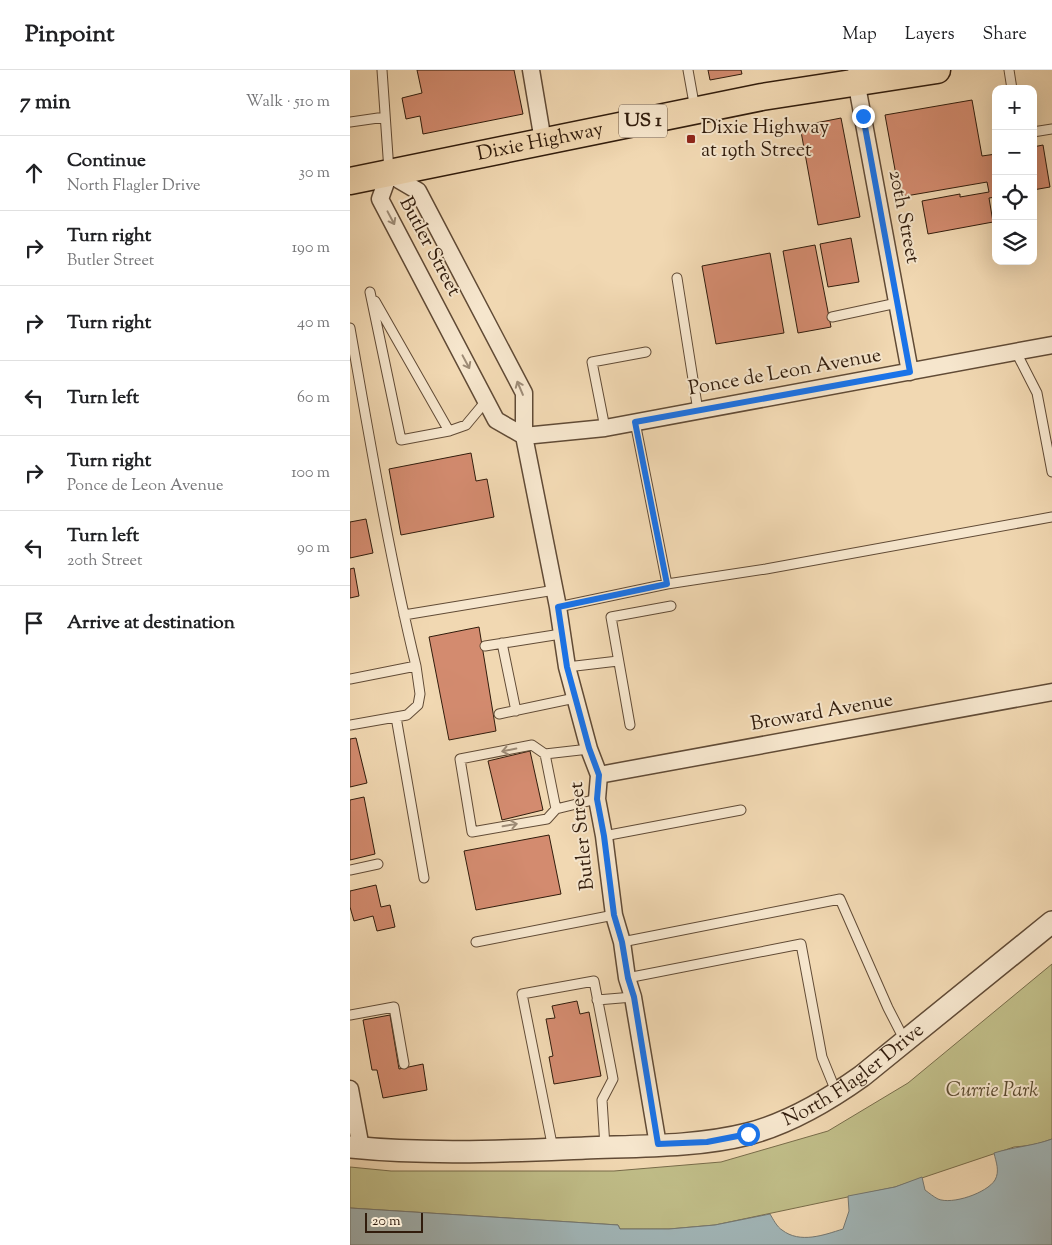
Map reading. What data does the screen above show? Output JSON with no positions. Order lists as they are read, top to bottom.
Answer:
{
  "streets": {
    "main road": ["US 1", "Dixie Highway"],
    "street": [
      "20th Street",
      "Butler Street",
      "Ponce de Leon Avenue",
      "Broward Avenue",
      "North Flagler Drive"
    ]
  },
  "crossings": [
    ["Dixie Highway", "20th Street"],
    ["Dixie Highway", "Butler Street"],
    ["20th Street", "Ponce de Leon Avenue"],
    ["Butler Street", "Ponce de Leon Avenue"],
    ["Butler Street", "Broward Avenue"],
    ["Butler Street", "North Flagler Drive"]
  ],
  "parks": ["Currie Park"],
  "places": {
    "transit": ["Dixie Highway at 19th Street"]
  },
  "scale_bar": "20 m",
  "page": {
    "header": "Pinpoint",
    "nav": ["Map", "Layers", "Share"],
    "heading": ["7 min", "Walk · 510 m"],
    "map_buttons": ["+", "−"],
    "list": [
      ["Continue", "North Flagler Drive", "30 m"],
      ["Turn right", "Butler Street", "190 m"],
      ["Turn right", "40 m"],
      ["Turn left", "60 m"],
      ["Turn right", "Ponce de Leon Avenue", "100 m"],
      ["Turn left", "20th Street", "90 m"],
      "Arrive at destination"
    ],
    "scale": "20 m"
  }
}
